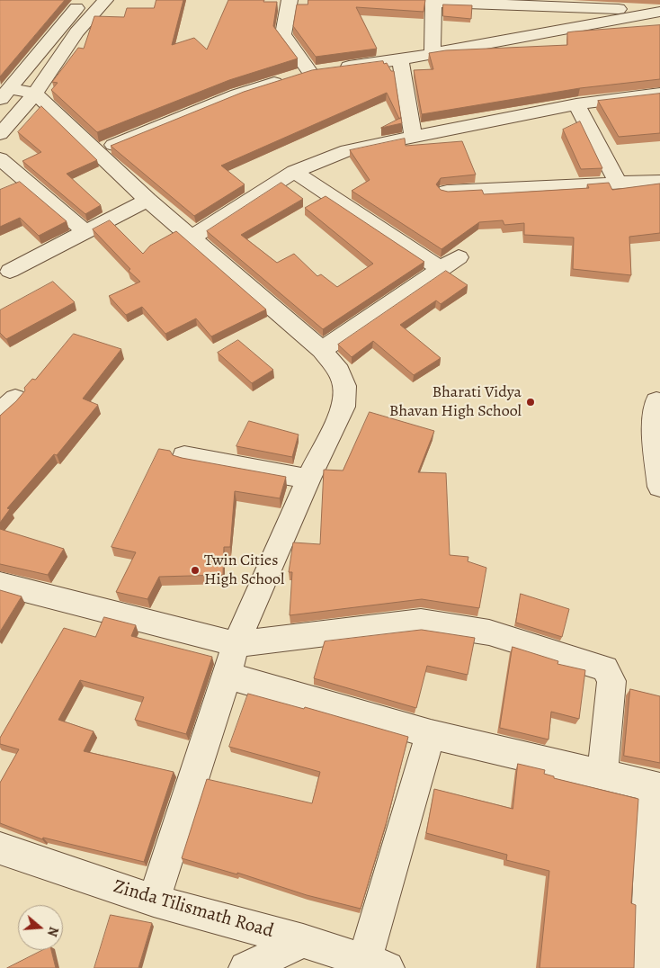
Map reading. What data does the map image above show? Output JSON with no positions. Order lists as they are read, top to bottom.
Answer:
{
  "streets": {
    "street": ["Zinda Tilismath Road"]
  },
  "places": ["Bharati Vidya Bhavan High School", "Twin Cities High School"],
  "north": "right"
}
